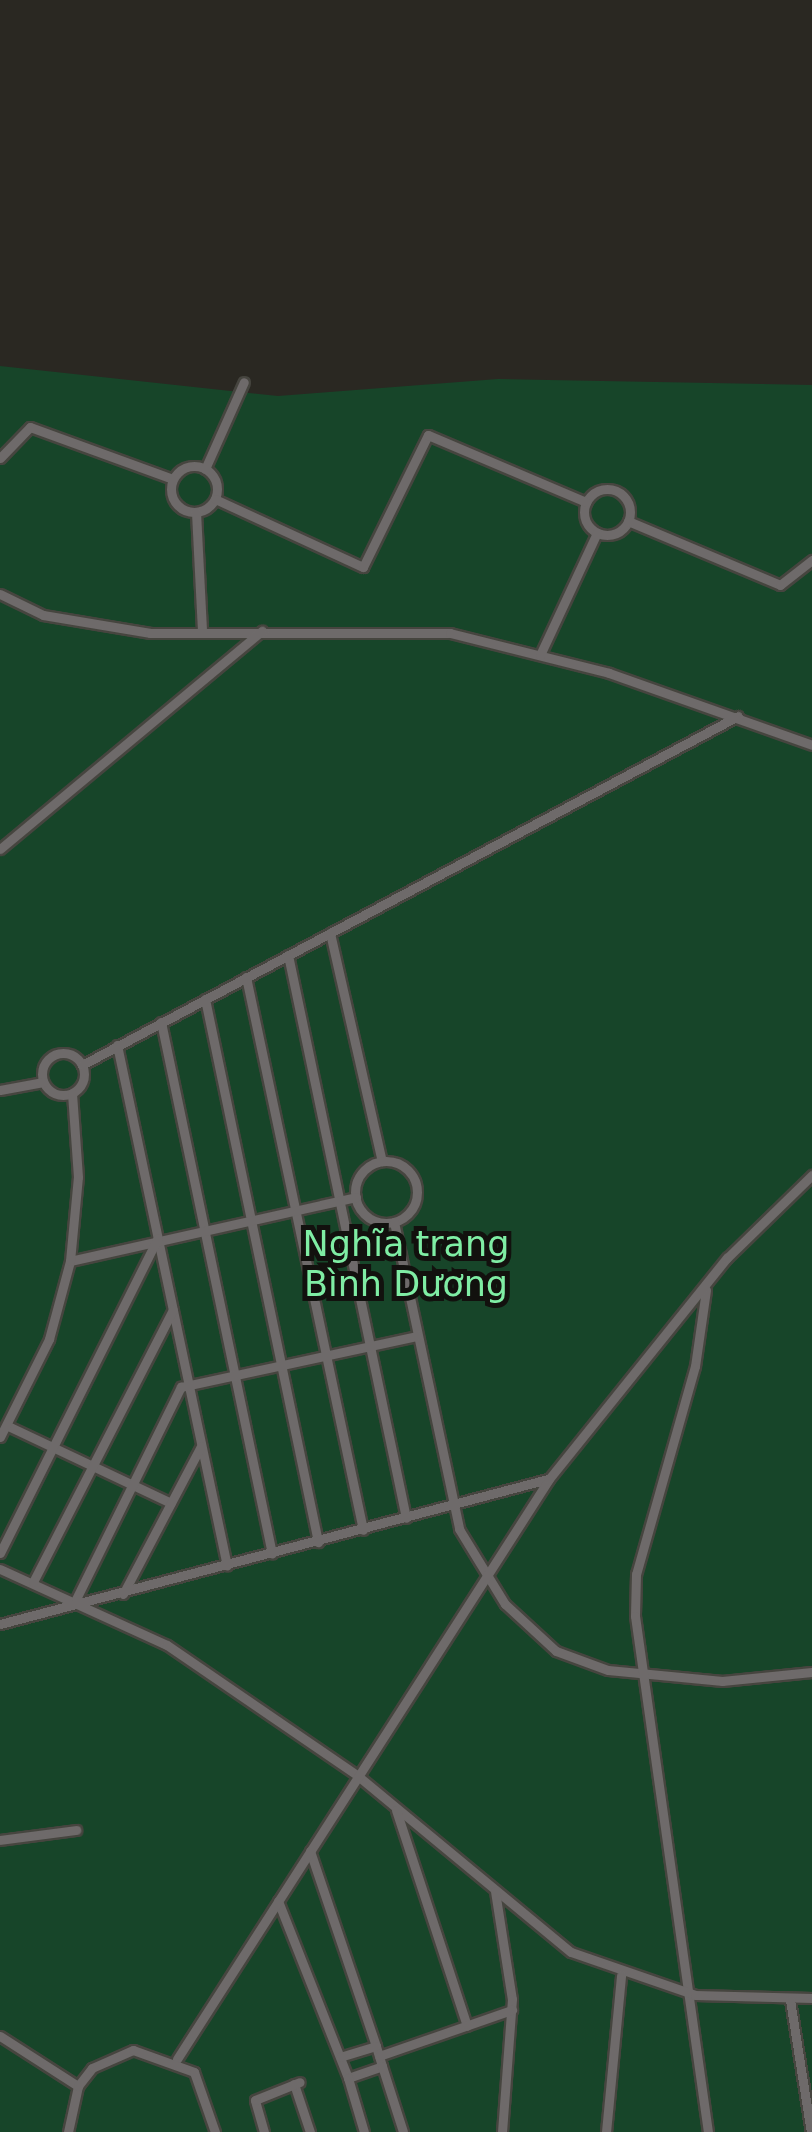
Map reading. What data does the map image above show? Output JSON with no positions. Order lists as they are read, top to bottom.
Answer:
{
  "parks": ["Nghĩa trang Bình Dương"]
}
